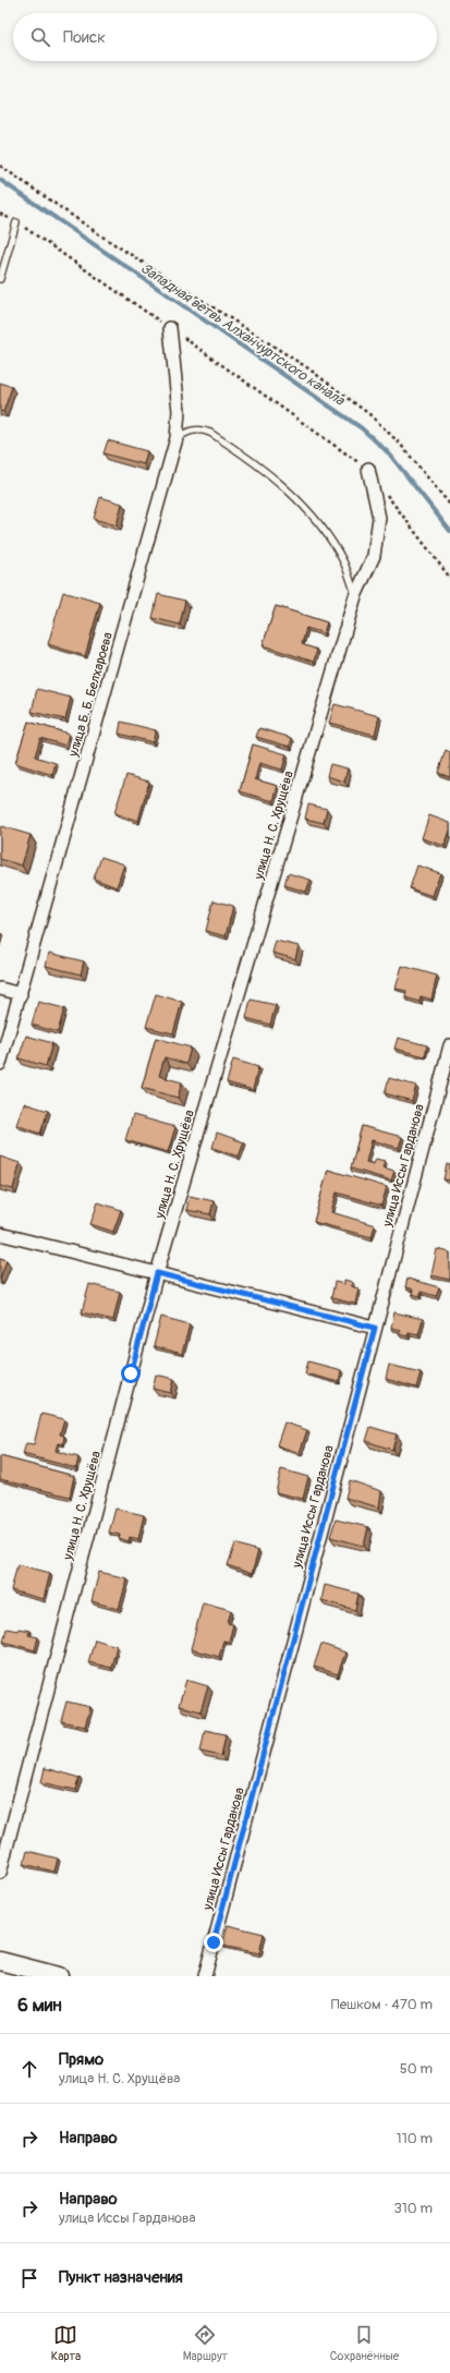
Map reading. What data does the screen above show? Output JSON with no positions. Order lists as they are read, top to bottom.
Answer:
{
  "streets": {
    "street": ["улица Б. Б. Белхароева", "улица Н. С. Хрущёва", "улица Иссы Гарданова"]
  },
  "water": ["Западная ветвь Алханчуртского канала"],
  "page": {
    "search": "Поиск",
    "heading": ["6 мин", "Пешком · 470 m"],
    "list": [
      ["Прямо", "улица Н. С. Хрущёва", "50 m"],
      ["Направо", "110 m"],
      ["Направо", "улица Иссы Гарданова", "310 m"],
      "Пункт назначения"
    ],
    "nav": ["Карта", "Маршрут", "Сохранённые"]
  }
}
